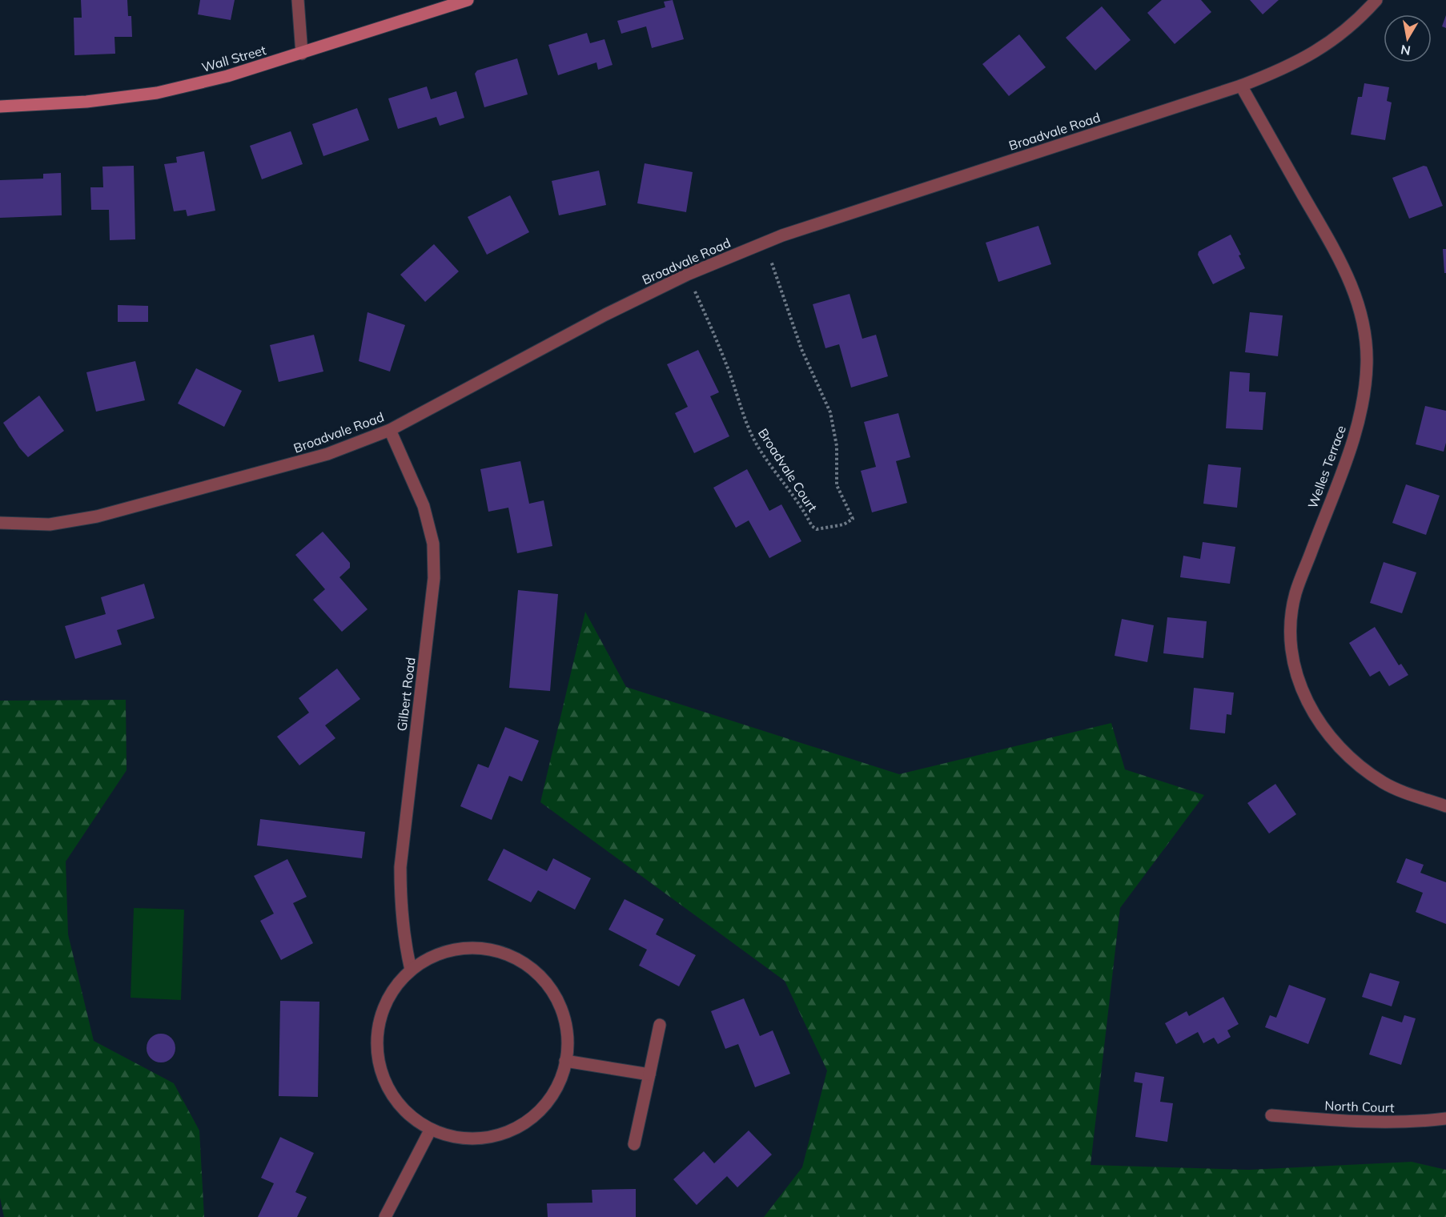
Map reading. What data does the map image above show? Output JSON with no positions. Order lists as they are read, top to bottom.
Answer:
{
  "streets": {
    "street": [
      "Wall Street",
      "Broadvale Road",
      "Welles Terrace",
      "Gilbert Road",
      "North Court"
    ],
    "path": ["Broadvale Court"]
  },
  "crossings": [
    ["Broadvale Road", "Welles Terrace"],
    ["Broadvale Road", "Broadvale Court"],
    ["Broadvale Road", "Gilbert Road"]
  ],
  "north": "bottom"
}
